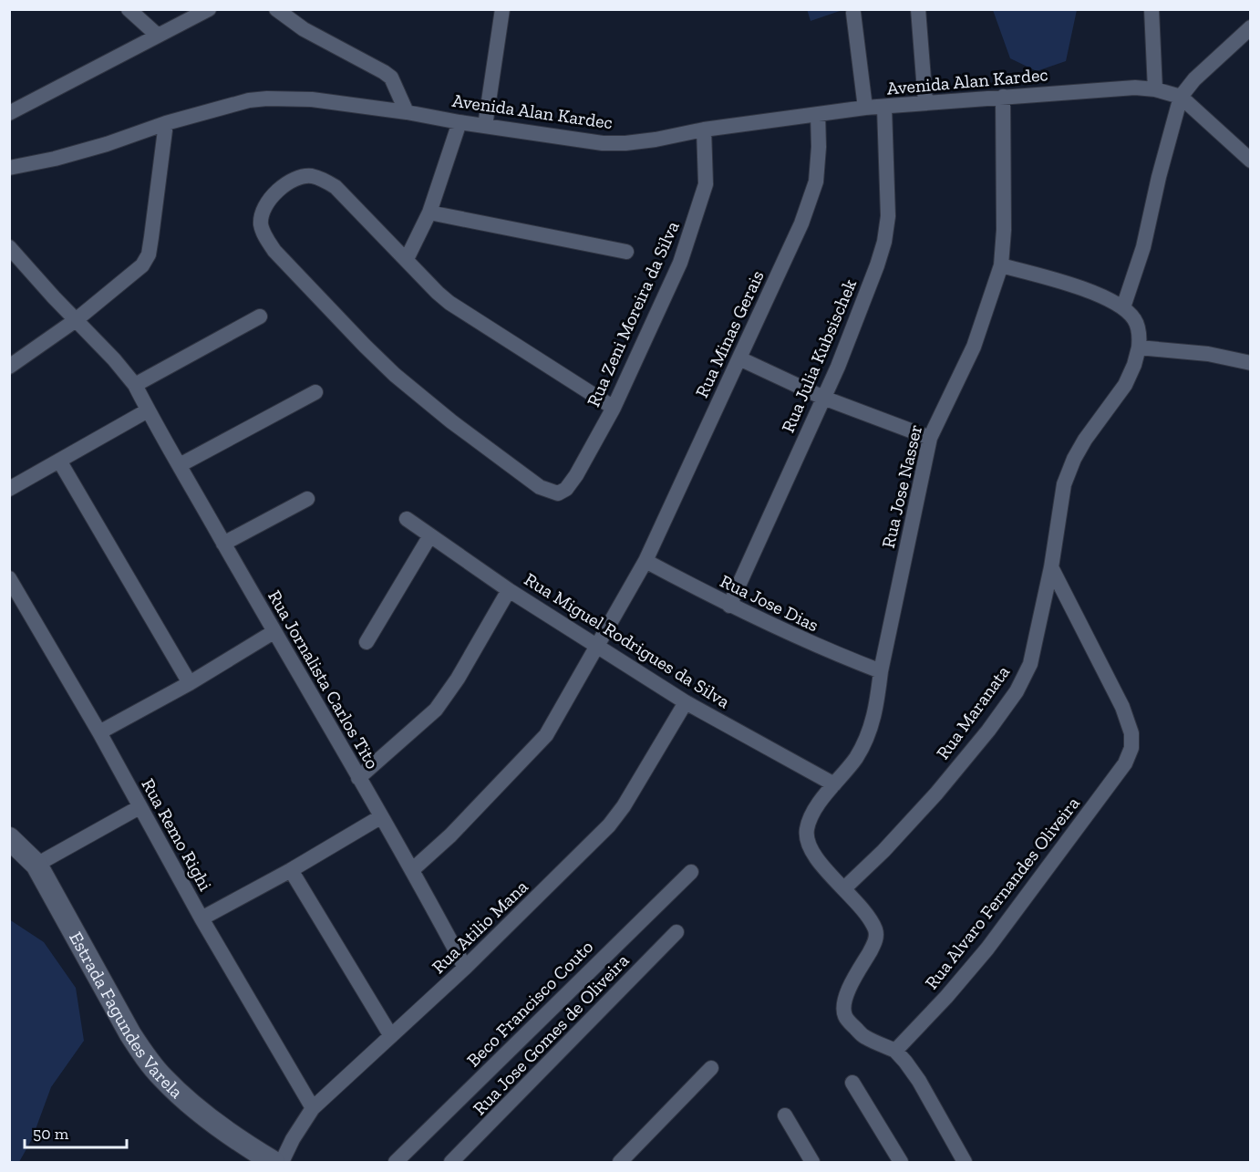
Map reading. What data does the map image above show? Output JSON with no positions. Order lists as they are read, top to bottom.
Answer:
{
  "streets": {
    "street": [
      "Avenida Alan Kardec",
      "Rua Zeni Moreira da Silva",
      "Rua Minas Gerais",
      "Rua Julia Kubsischek",
      "Rua Jose Nasser",
      "Rua Jose Dias",
      "Rua Miguel Rodrigues da Silva",
      "Rua Jornalista Carlos Tito",
      "Rua Maranata",
      "Rua Remo Righi",
      "Rua Alvaro Fernandes Oliveira",
      "Rua Atilio Mana",
      "Beco Francisco Couto",
      "Estrada Fagundes Varela",
      "Rua Jose Gomes de Oliveira"
    ]
  },
  "crossings": [
    ["Avenida Alan Kardec", "Rua Zeni Moreira da Silva"],
    ["Avenida Alan Kardec", "Rua Minas Gerais"],
    ["Avenida Alan Kardec", "Rua Julia Kubsischek"],
    ["Avenida Alan Kardec", "Rua Jose Nasser"],
    ["Rua Minas Gerais", "Rua Jose Dias"],
    ["Rua Minas Gerais", "Rua Miguel Rodrigues da Silva"],
    ["Rua Minas Gerais", "Rua Jornalista Carlos Tito"],
    ["Rua Julia Kubsischek", "Rua Jose Dias"],
    ["Rua Jose Nasser", "Rua Jose Dias"],
    ["Rua Jose Nasser", "Rua Miguel Rodrigues da Silva"],
    ["Rua Miguel Rodrigues da Silva", "Rua Atilio Mana"],
    ["Rua Jornalista Carlos Tito", "Rua Atilio Mana"],
    ["Rua Maranata", "Rua Alvaro Fernandes Oliveira"],
    ["Rua Remo Righi", "Rua Atilio Mana"]
  ],
  "scale_bar": "50 m"
}
